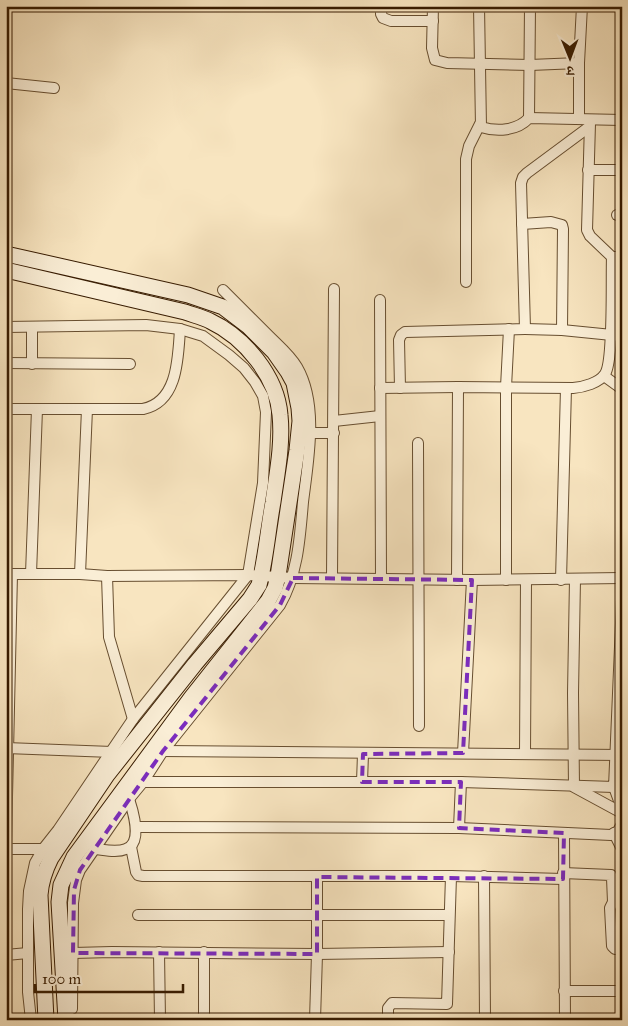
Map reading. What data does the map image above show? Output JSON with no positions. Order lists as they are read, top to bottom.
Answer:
{
  "scale_bar": "100 m",
  "north": "bottom"
}
